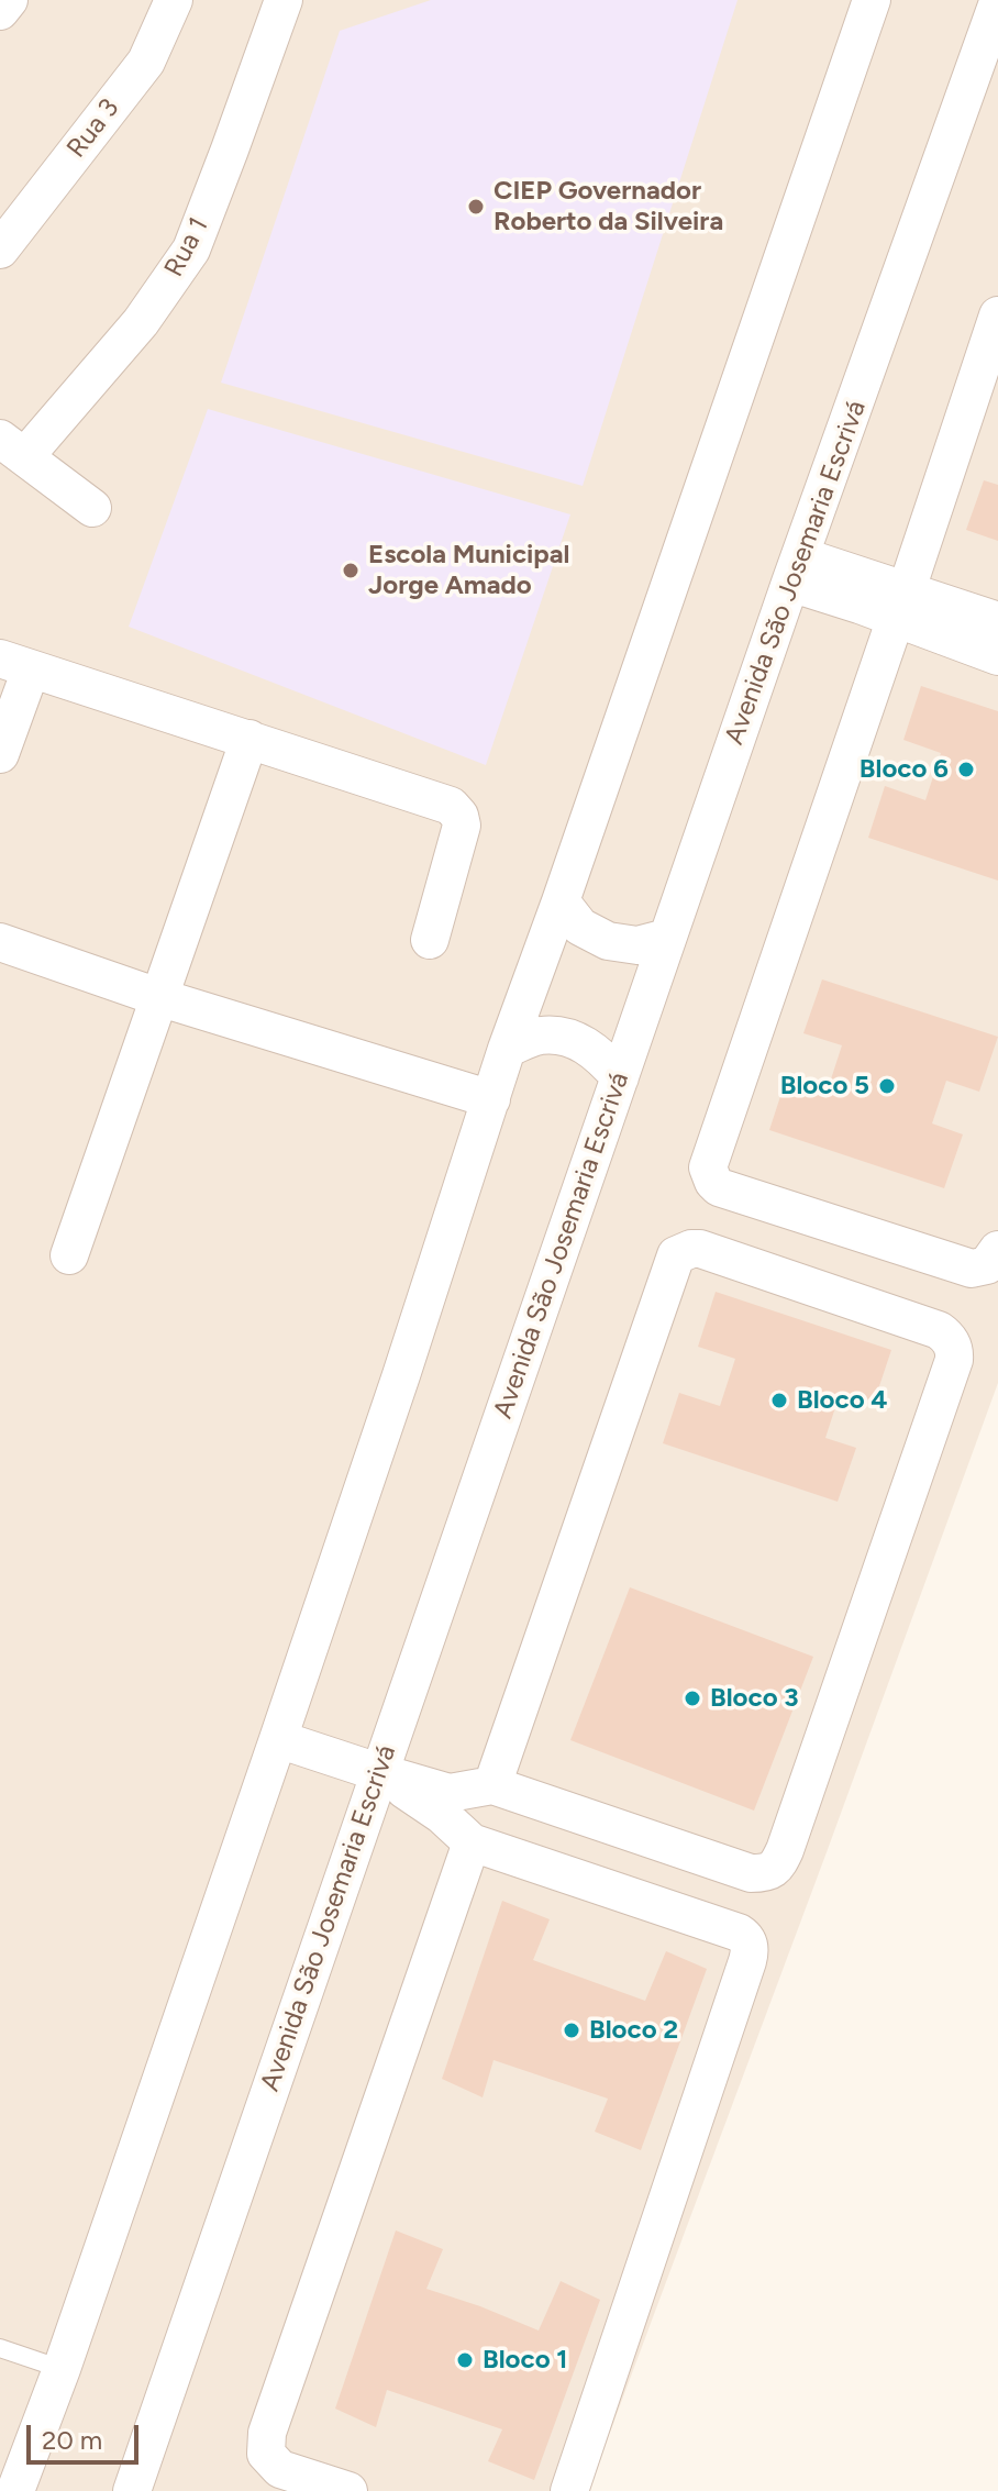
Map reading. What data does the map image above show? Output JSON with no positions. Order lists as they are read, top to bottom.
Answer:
{
  "streets": {
    "street": ["Rua 3", "Rua 1", "Avenida São Josemaria Escrivá"]
  },
  "places": [
    "CIEP Governador Roberto da Silveira",
    "Escola Municipal Jorge Amado",
    "Bloco 6",
    "Bloco 5",
    "Bloco 4",
    "Bloco 3",
    "Bloco 2",
    "Bloco 1"
  ],
  "scale_bar": "20 m"
}
